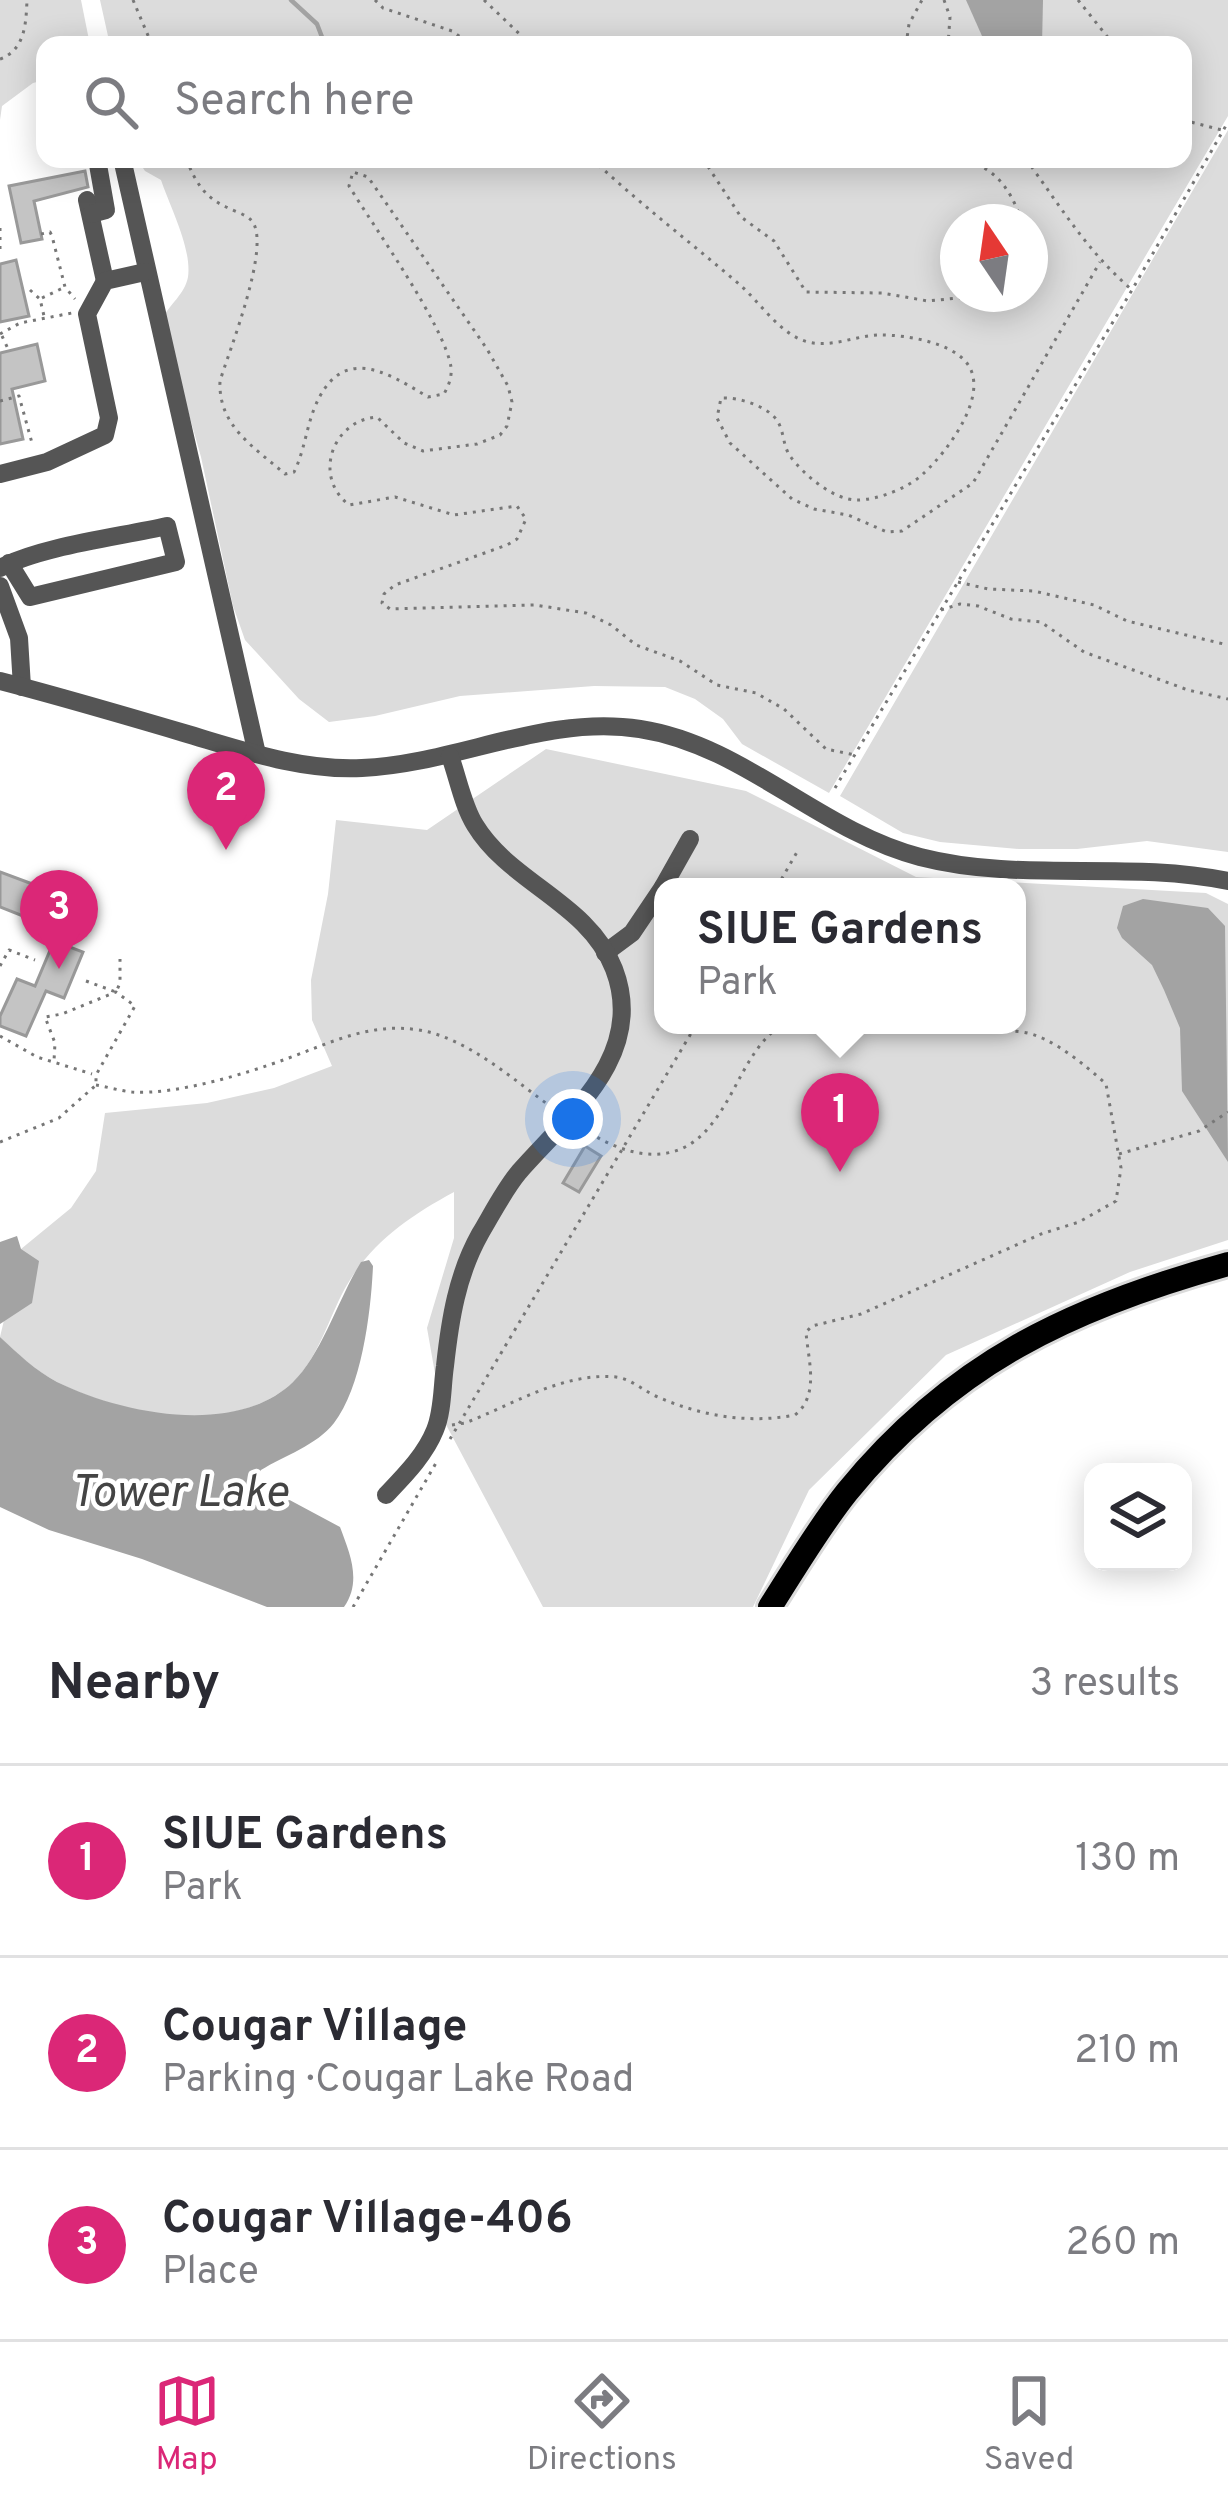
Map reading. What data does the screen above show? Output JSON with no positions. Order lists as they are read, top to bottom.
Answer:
{
  "water": ["Tower Lake"],
  "north": "top",
  "page": {
    "search": "Search here",
    "pins": ["2", "3", "1"],
    "popup": ["SIUE Gardens", "Park"],
    "heading": ["Nearby", "3 results"],
    "list": [
      {
        "mark": "1",
        "name": "SIUE Gardens",
        "note": "Park",
        "value": "130 m"
      },
      {
        "mark": "2",
        "name": "Cougar Village",
        "note": "Parking · Cougar Lake Road",
        "value": "210 m"
      },
      {
        "mark": "3",
        "name": "Cougar Village-406",
        "note": "Place",
        "value": "260 m"
      }
    ],
    "nav": ["Map", "Directions", "Saved"]
  }
}
